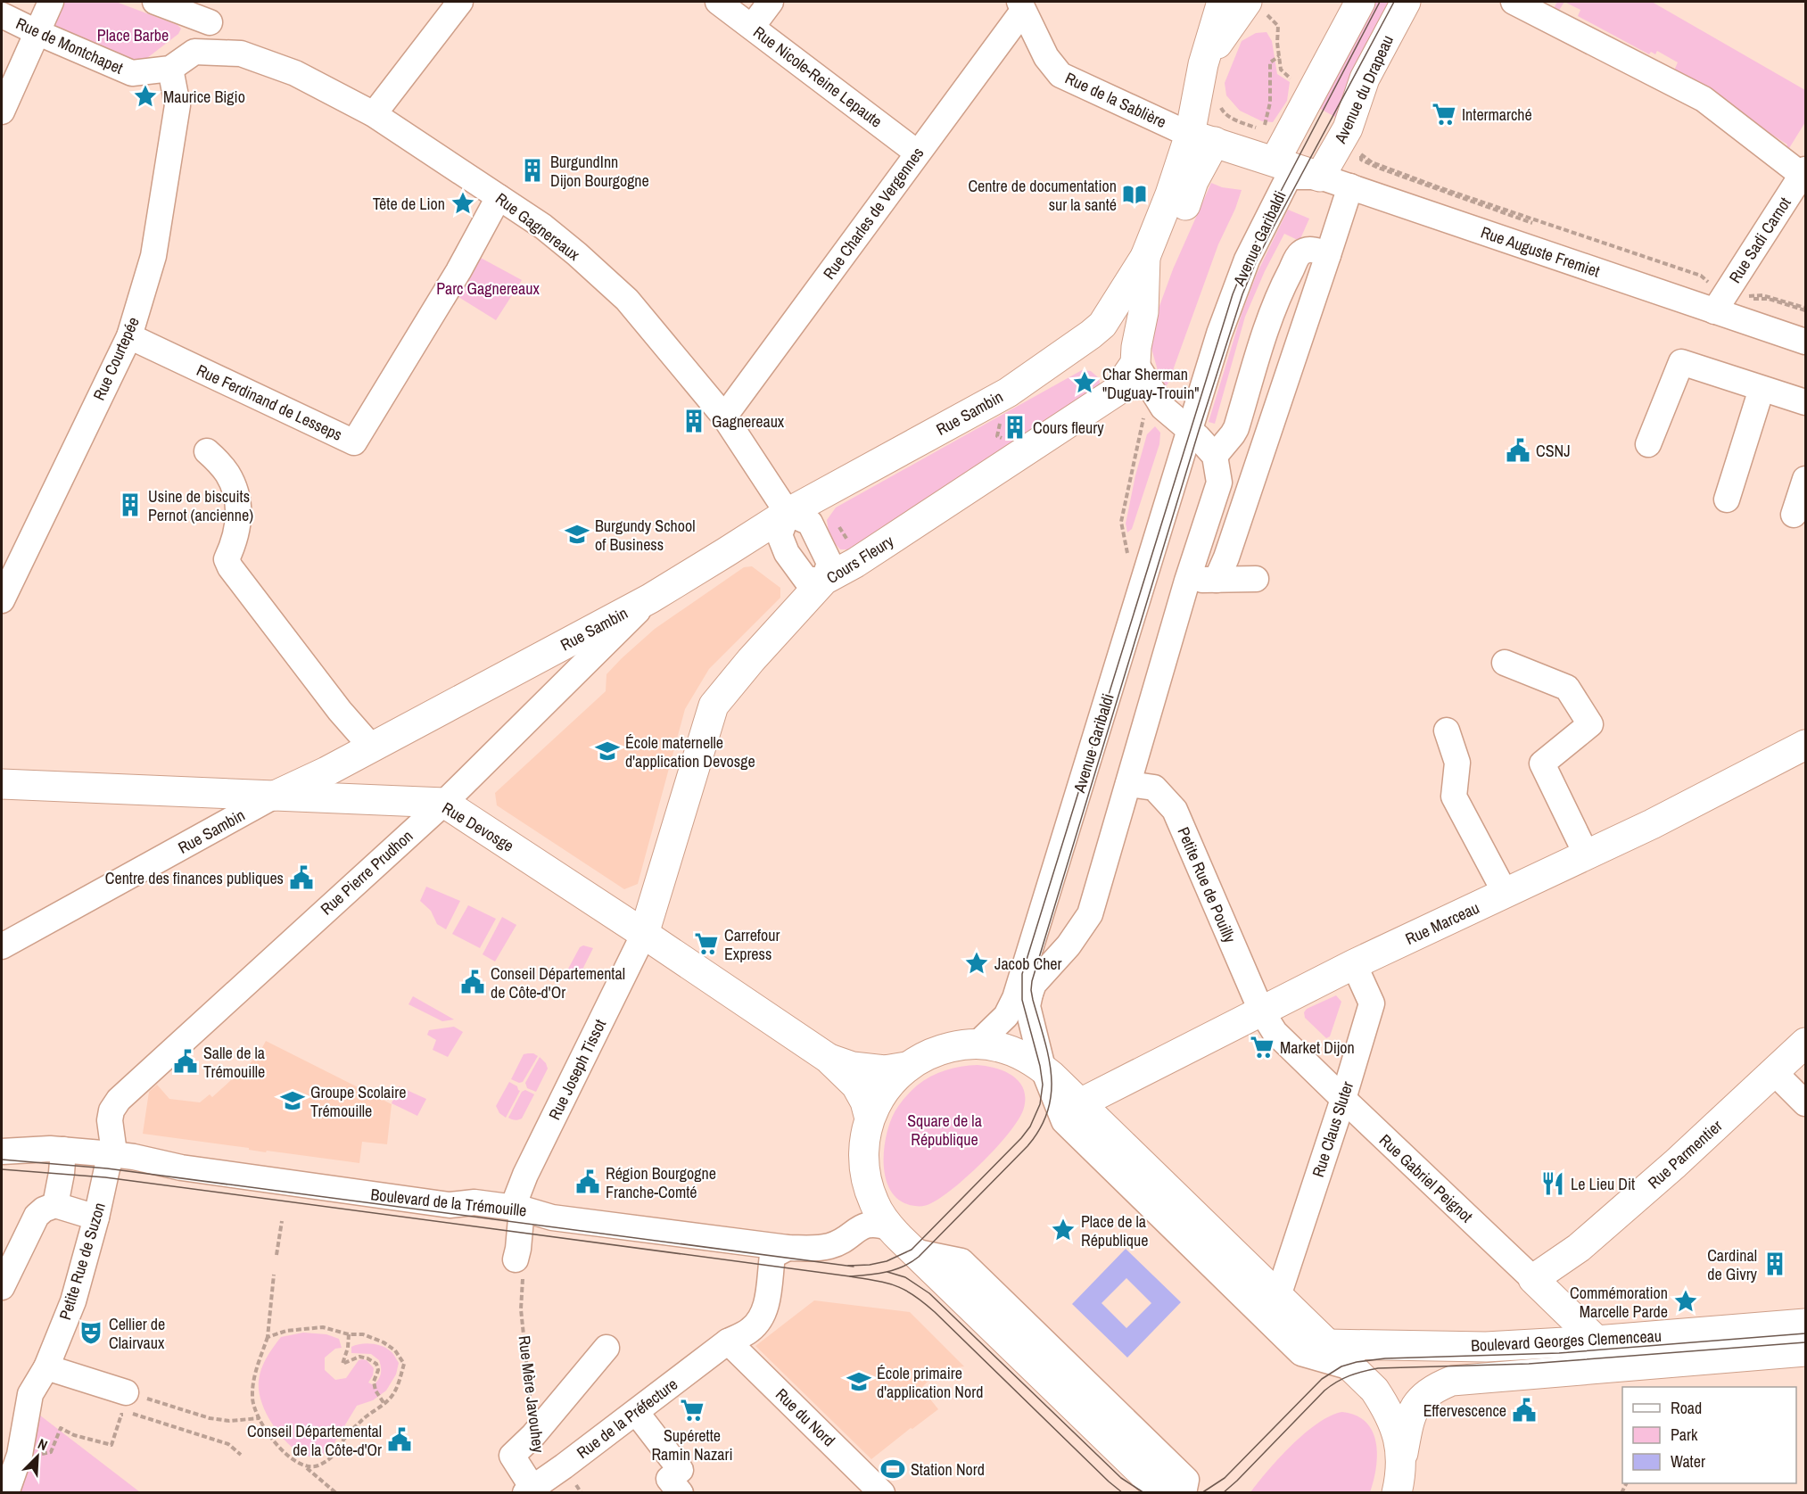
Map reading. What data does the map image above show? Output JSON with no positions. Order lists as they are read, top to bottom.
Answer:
{
  "streets": {
    "main road": [
      "Avenue du Drapeau",
      "Rue Auguste Fremiet",
      "Rue Sambin",
      "Cours Fleury",
      "Rue Devosge",
      "Rue Marceau",
      "Rue Parmentier",
      "Rue Gabriel Peignot",
      "Boulevard Georges Clemenceau"
    ],
    "street": [
      "Rue de Montchapet",
      "Rue Nicole-Reine Lepaute",
      "Rue de la Sablière",
      "Rue Charles de Vergennes",
      "Rue Gagnereaux",
      "Avenue Garibaldi",
      "Rue Sadi Carnot",
      "Rue Courtepée",
      "Rue Ferdinand de Lesseps",
      "Rue Pierre Prudhon",
      "Petite Rue de Pouilly",
      "Rue Joseph Tissot",
      "Rue Claus Sluter",
      "Boulevard de la Trémouille",
      "Petite Rue de Suzon",
      "Rue Mère Javouhey",
      "Rue du Nord",
      "Rue de la Préfecture"
    ]
  },
  "crossings": [
    ["Rue de Montchapet", "Rue Courtepée"],
    ["Rue Nicole-Reine Lepaute", "Rue Charles de Vergennes"],
    ["Avenue du Drapeau", "Avenue Garibaldi"],
    ["Avenue du Drapeau", "Rue Auguste Fremiet"],
    ["Rue de la Sablière", "Rue Charles de Vergennes"],
    ["Rue de la Sablière", "Rue Auguste Fremiet"],
    ["Rue de la Sablière", "Rue Sambin"],
    ["Rue Charles de Vergennes", "Rue Gagnereaux"],
    ["Rue Gagnereaux", "Rue Ferdinand de Lesseps"],
    ["Rue Gagnereaux", "Rue Sambin"],
    ["Rue Gagnereaux", "Cours Fleury"],
    ["Avenue Garibaldi", "Rue Auguste Fremiet"],
    ["Rue Sadi Carnot", "Rue Auguste Fremiet"],
    ["Rue Auguste Fremiet", "Rue Sambin"],
    ["Rue Courtepée", "Rue Ferdinand de Lesseps"],
    ["Rue Sambin", "Cours Fleury"],
    ["Rue Sambin", "Rue Devosge"],
    ["Rue Sambin", "Rue Pierre Prudhon"],
    ["Cours Fleury", "Rue Devosge"],
    ["Cours Fleury", "Rue Joseph Tissot"],
    ["Rue Devosge", "Rue Pierre Prudhon"],
    ["Rue Devosge", "Rue Joseph Tissot"],
    ["Rue Pierre Prudhon", "Boulevard de la Trémouille"],
    ["Rue Pierre Prudhon", "Petite Rue de Suzon"],
    ["Petite Rue de Pouilly", "Rue Marceau"],
    ["Petite Rue de Pouilly", "Rue Gabriel Peignot"],
    ["Rue Marceau", "Rue Claus Sluter"],
    ["Rue Marceau", "Rue Gabriel Peignot"],
    ["Rue Joseph Tissot", "Boulevard de la Trémouille"],
    ["Rue Claus Sluter", "Rue Gabriel Peignot"],
    ["Rue Parmentier", "Rue Gabriel Peignot"],
    ["Rue Gabriel Peignot", "Boulevard Georges Clemenceau"],
    ["Boulevard de la Trémouille", "Petite Rue de Suzon"],
    ["Boulevard de la Trémouille", "Rue de la Préfecture"],
    ["Rue Mère Javouhey", "Rue de la Préfecture"],
    ["Rue du Nord", "Rue de la Préfecture"]
  ],
  "parks": ["Place Barbe", "Parc Gagnereaux", "Square de la République"],
  "places": {
    "place": [
      "Maurice Bigio",
      "Tête de Lion",
      "Char Sherman \"Duguay-Trouin\"",
      "Jacob Cher",
      "Place de la République",
      "Commémoration Marcelle Parde"
    ],
    "supermarket": [
      "Intermarché",
      "Carrefour Express",
      "Market Dijon",
      "Supérette Ramin Nazari"
    ],
    "building": [
      "BurgundInn Dijon Bourgogne",
      "Gagnereaux",
      "Cours fleury",
      "Usine de biscuits Pernot (ancienne)",
      "Cardinal de Givry"
    ],
    "library": ["Centre de documentation sur la santé"],
    "public building": [
      "CSNJ",
      "Centre des finances publiques",
      "Conseil Départemental de Côte-d'Or",
      "Salle de la Trémouille",
      "Région Bourgogne Franche-Comté",
      "Effervescence",
      "Conseil Départemental de la Côte-d'Or"
    ],
    "school or university": [
      "Burgundy School of Business",
      "École maternelle d'application Devosge",
      "Groupe Scolaire Trémouille",
      "École primaire d'application Nord"
    ],
    "restaurant": ["Le Lieu Dit"],
    "theatre": ["Cellier de Clairvaux"],
    "sports": ["Station Nord"]
  },
  "legend": ["Road", "Park", "Water"],
  "north": "top right"
}
